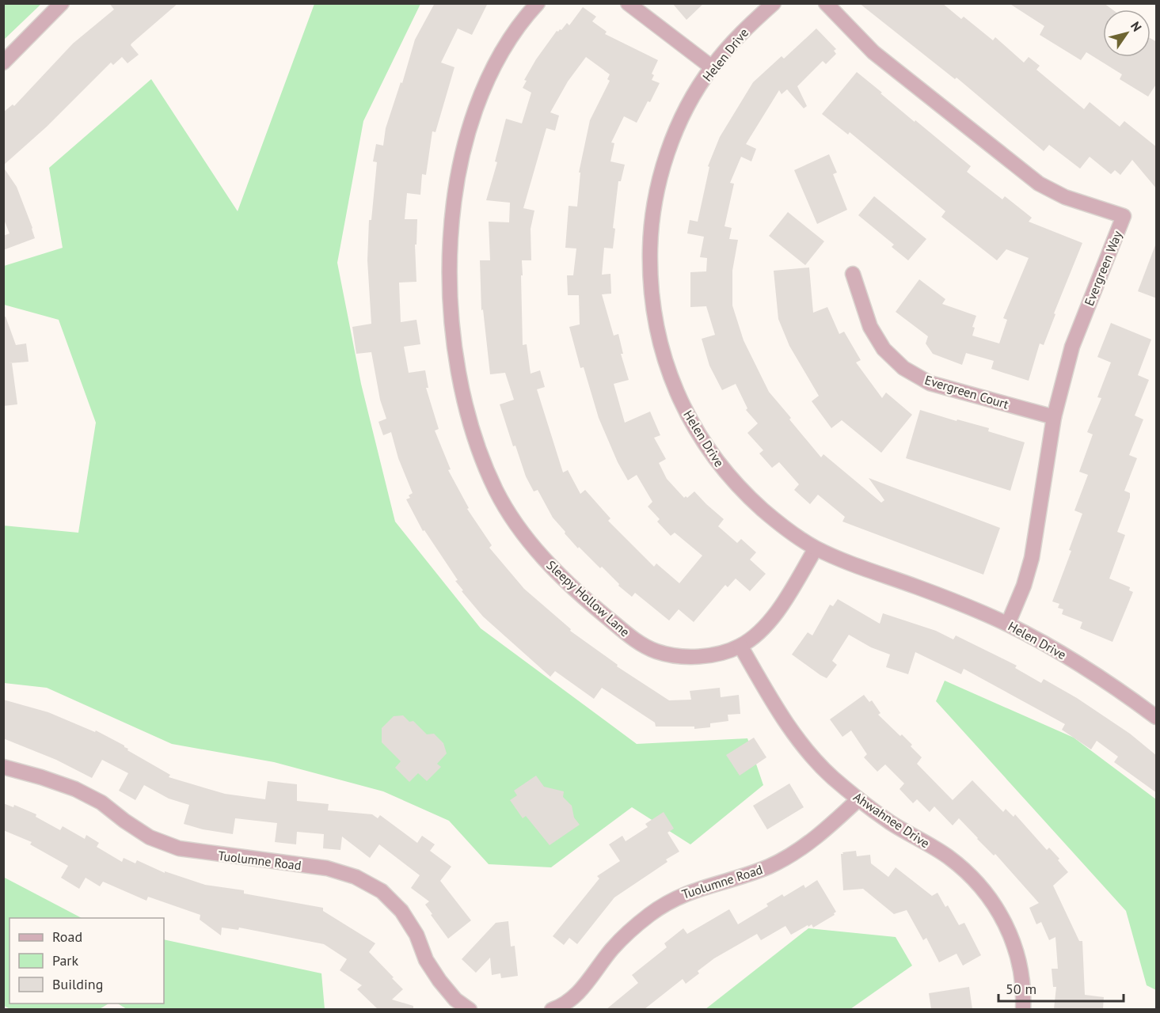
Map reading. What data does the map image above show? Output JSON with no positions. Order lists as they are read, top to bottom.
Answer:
{
  "streets": {
    "street": [
      "Helen Drive",
      "Evergreen Way",
      "Evergreen Court",
      "Sleepy Hollow Lane",
      "Ahwahnee Drive",
      "Tuolumne Road"
    ]
  },
  "crossings": [
    ["Helen Drive", "Evergreen Way"],
    ["Evergreen Way", "Evergreen Court"],
    ["Sleepy Hollow Lane", "Ahwahnee Drive"],
    ["Ahwahnee Drive", "Tuolumne Road"]
  ],
  "legend": ["Road", "Park", "Building"],
  "scale_bar": "50 m",
  "north": "top right"
}
